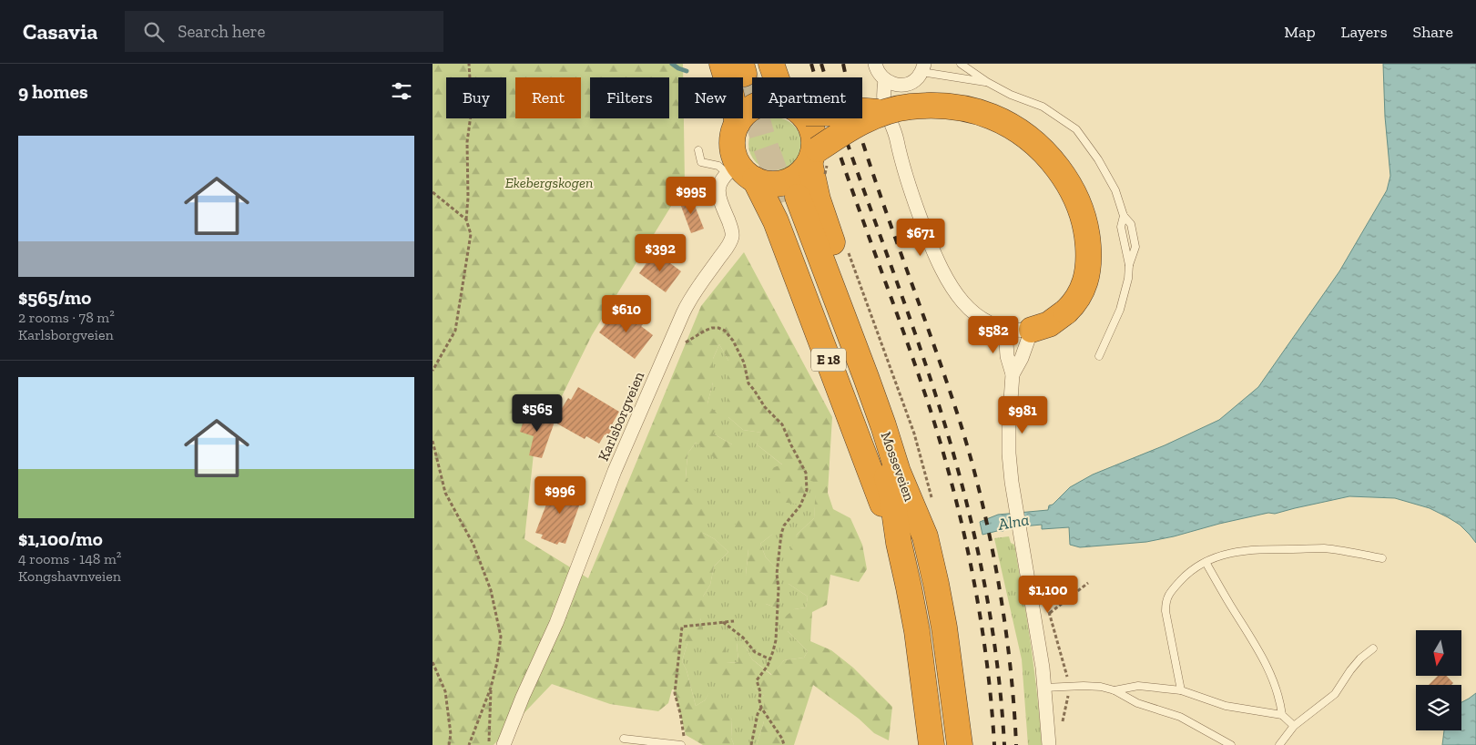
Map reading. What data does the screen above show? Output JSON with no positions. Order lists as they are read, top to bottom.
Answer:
{
  "streets": {
    "highway": ["E 18", "Mosseveien"],
    "street": ["Karlsborgveien"]
  },
  "crossings": [
    ["E 18", "Karlsborgveien"],
    ["E 18", "Mosseveien"]
  ],
  "water": ["Alna"],
  "parks": ["Ekebergskogen"],
  "north": "bottom",
  "page": {
    "header": "Casavia",
    "search": "Search here",
    "nav": ["Map", "Layers", "Share"],
    "heading": "9 homes",
    "chip": [
      "Buy",
      "Rent",
      "Filters",
      "New",
      "Apartment"
    ],
    "list": [
      {
        "name": "$565/mo",
        "note": "2 rooms · 78 m² · Karlsborgveien"
      },
      {
        "name": "$1,100/mo",
        "note": "4 rooms · 148 m² · Kongshavnveien"
      }
    ],
    "price": [
      "$995",
      "$671",
      "$392",
      "$610",
      "$582",
      "$565",
      "$981",
      "$996",
      "$1,100"
    ]
  }
}
